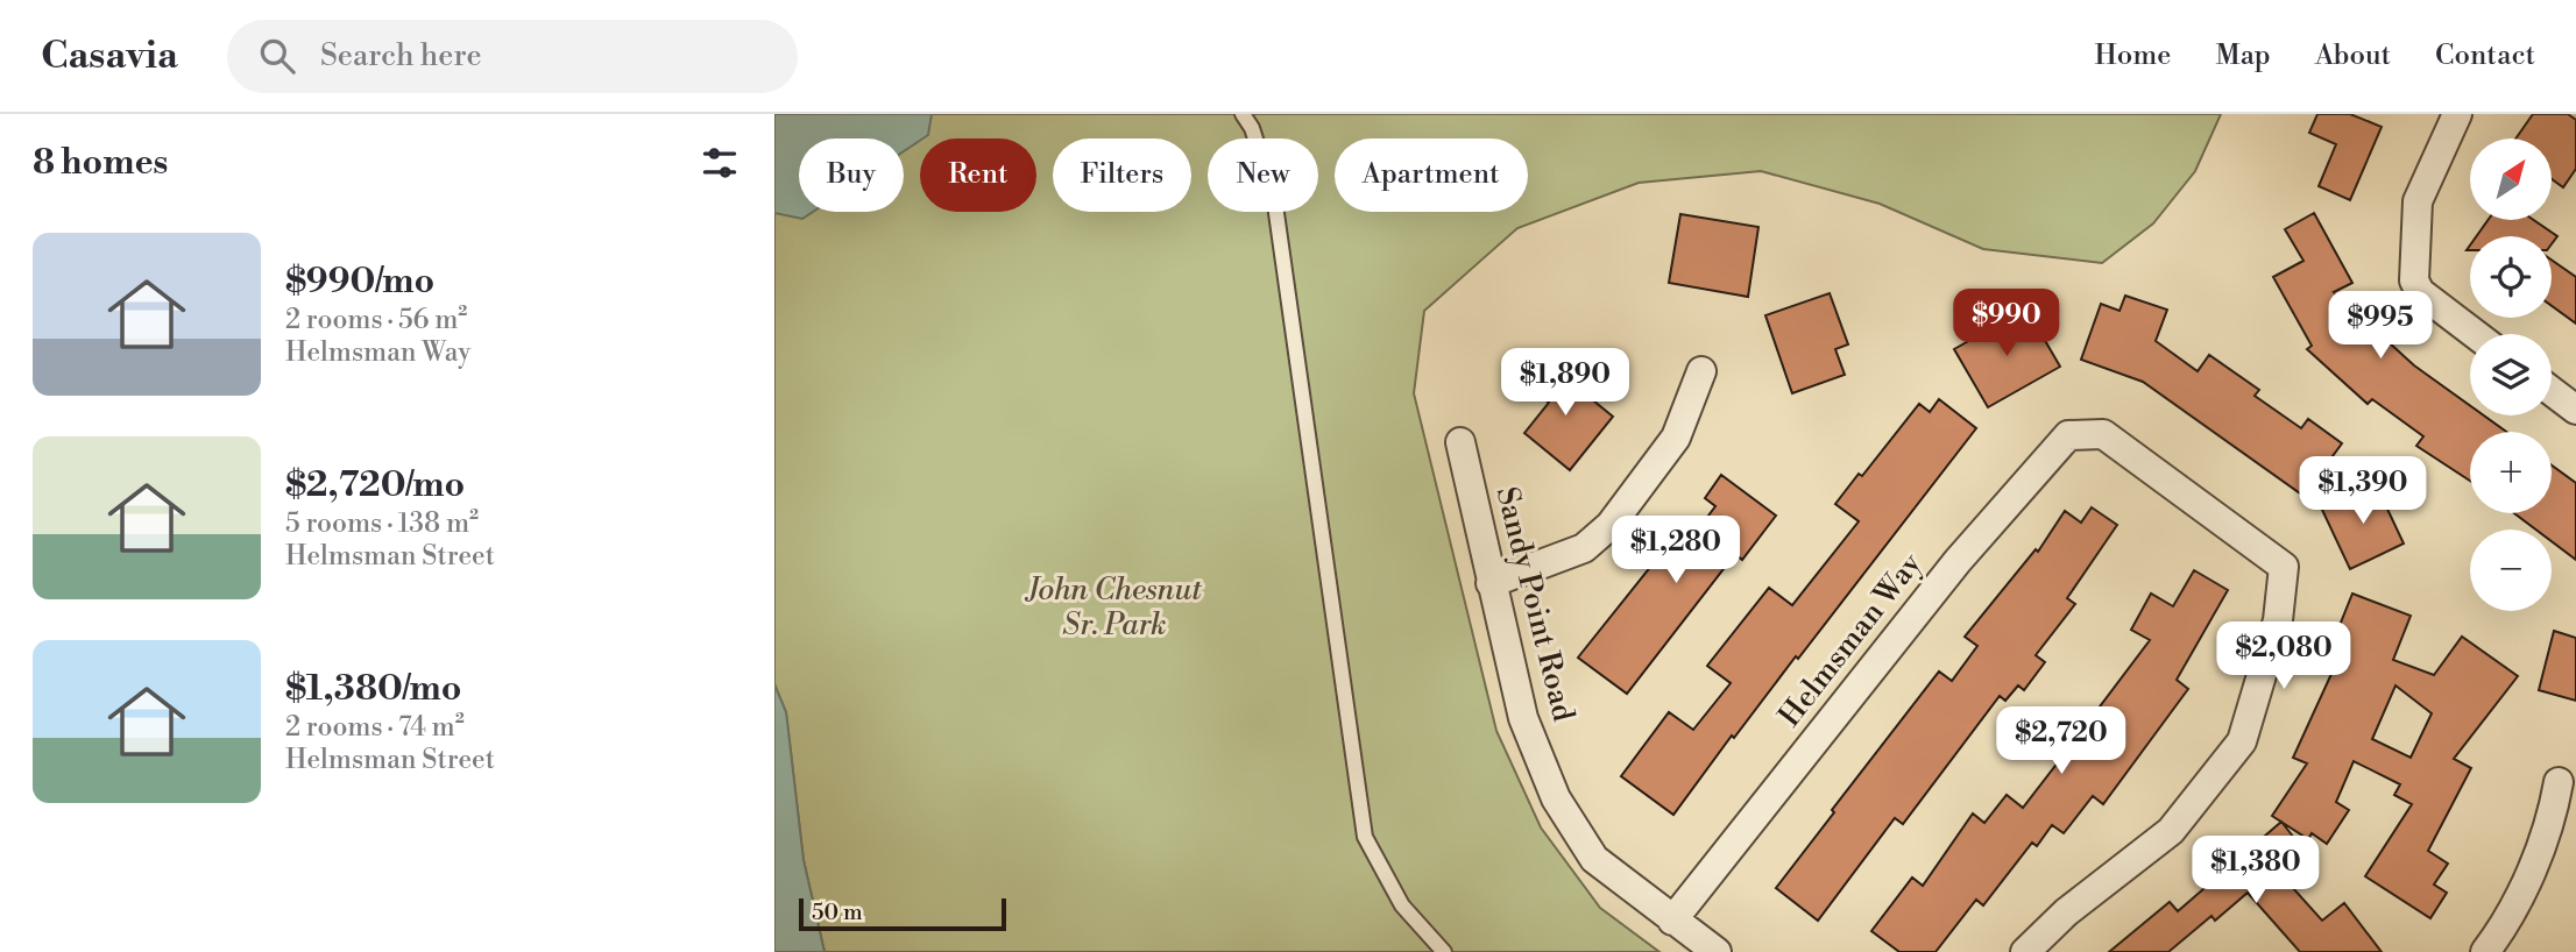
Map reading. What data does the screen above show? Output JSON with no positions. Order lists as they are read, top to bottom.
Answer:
{
  "streets": {
    "street": ["Sandy Point Road", "Helmsman Way"]
  },
  "crossings": [
    ["Sandy Point Road", "Helmsman Way"]
  ],
  "parks": ["John Chesnut Sr. Park"],
  "scale_bar": "50 m",
  "north": "top right",
  "page": {
    "header": "Casavia",
    "search": "Search here",
    "nav": [
      "Home",
      "Map",
      "About",
      "Contact"
    ],
    "heading": "8 homes",
    "map_buttons": ["+", "−"],
    "chip": [
      "Buy",
      "Rent",
      "Filters",
      "New",
      "Apartment"
    ],
    "list": [
      {
        "name": "$990/mo",
        "note": "2 rooms · 56 m² · Helmsman Way"
      },
      {
        "name": "$2,720/mo",
        "note": "5 rooms · 138 m² · Helmsman Street"
      },
      {
        "name": "$1,380/mo",
        "note": "2 rooms · 74 m² · Helmsman Street"
      }
    ],
    "price": [
      "$990",
      "$995",
      "$1,890",
      "$1,390",
      "$1,280",
      "$2,080",
      "$2,720",
      "$1,380"
    ],
    "scale": "50 m"
  }
}
